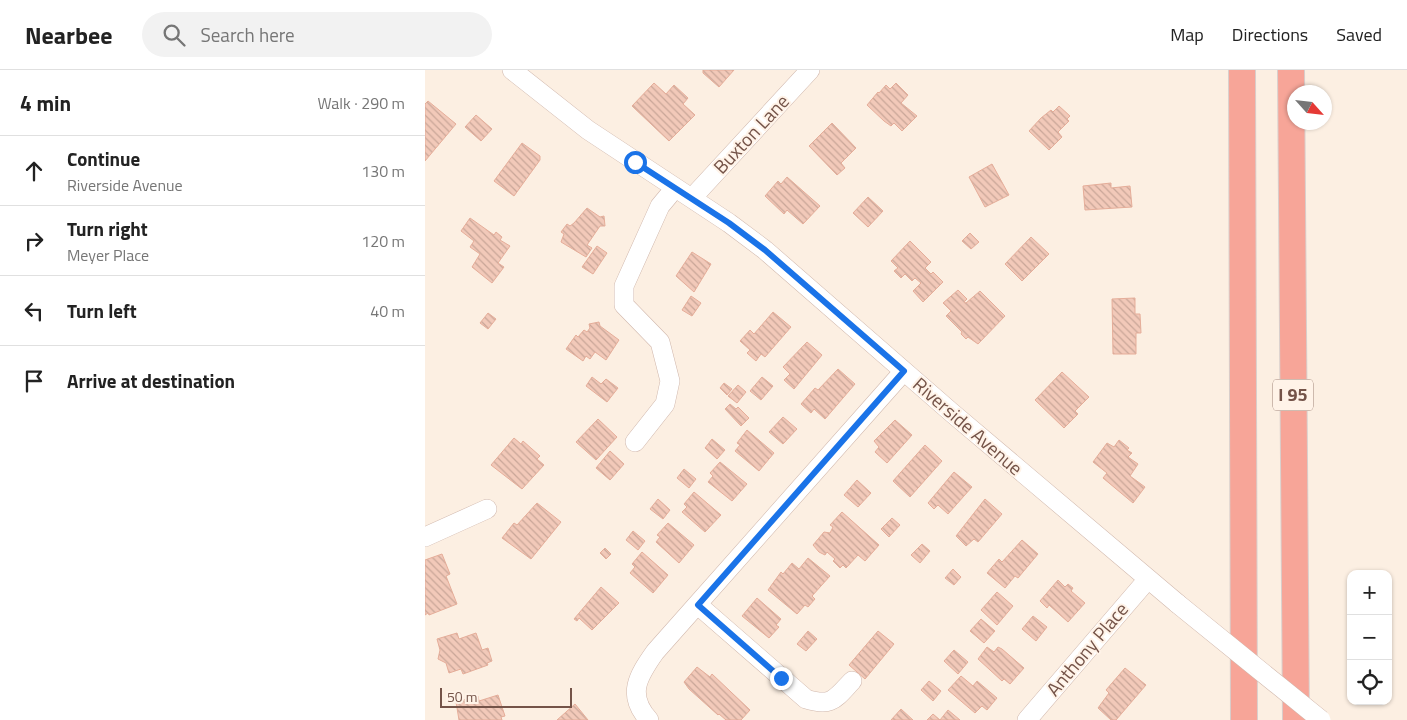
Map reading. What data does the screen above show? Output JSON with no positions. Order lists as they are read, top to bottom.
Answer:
{
  "streets": {
    "highway": ["I 95"],
    "street": ["Buxton Lane", "Riverside Avenue", "Anthony Place"]
  },
  "crossings": [
    ["Buxton Lane", "Riverside Avenue"],
    ["Riverside Avenue", "Anthony Place"]
  ],
  "scale_bar": "50 m",
  "north": "bottom right",
  "page": {
    "header": "Nearbee",
    "search": "Search here",
    "nav": ["Map", "Directions", "Saved"],
    "heading": ["4 min", "Walk · 290 m"],
    "list": [
      ["Continue", "Riverside Avenue", "130 m"],
      ["Turn right", "Meyer Place", "120 m"],
      ["Turn left", "40 m"],
      "Arrive at destination"
    ],
    "map_buttons": ["+", "−"],
    "scale": "50 m"
  }
}
